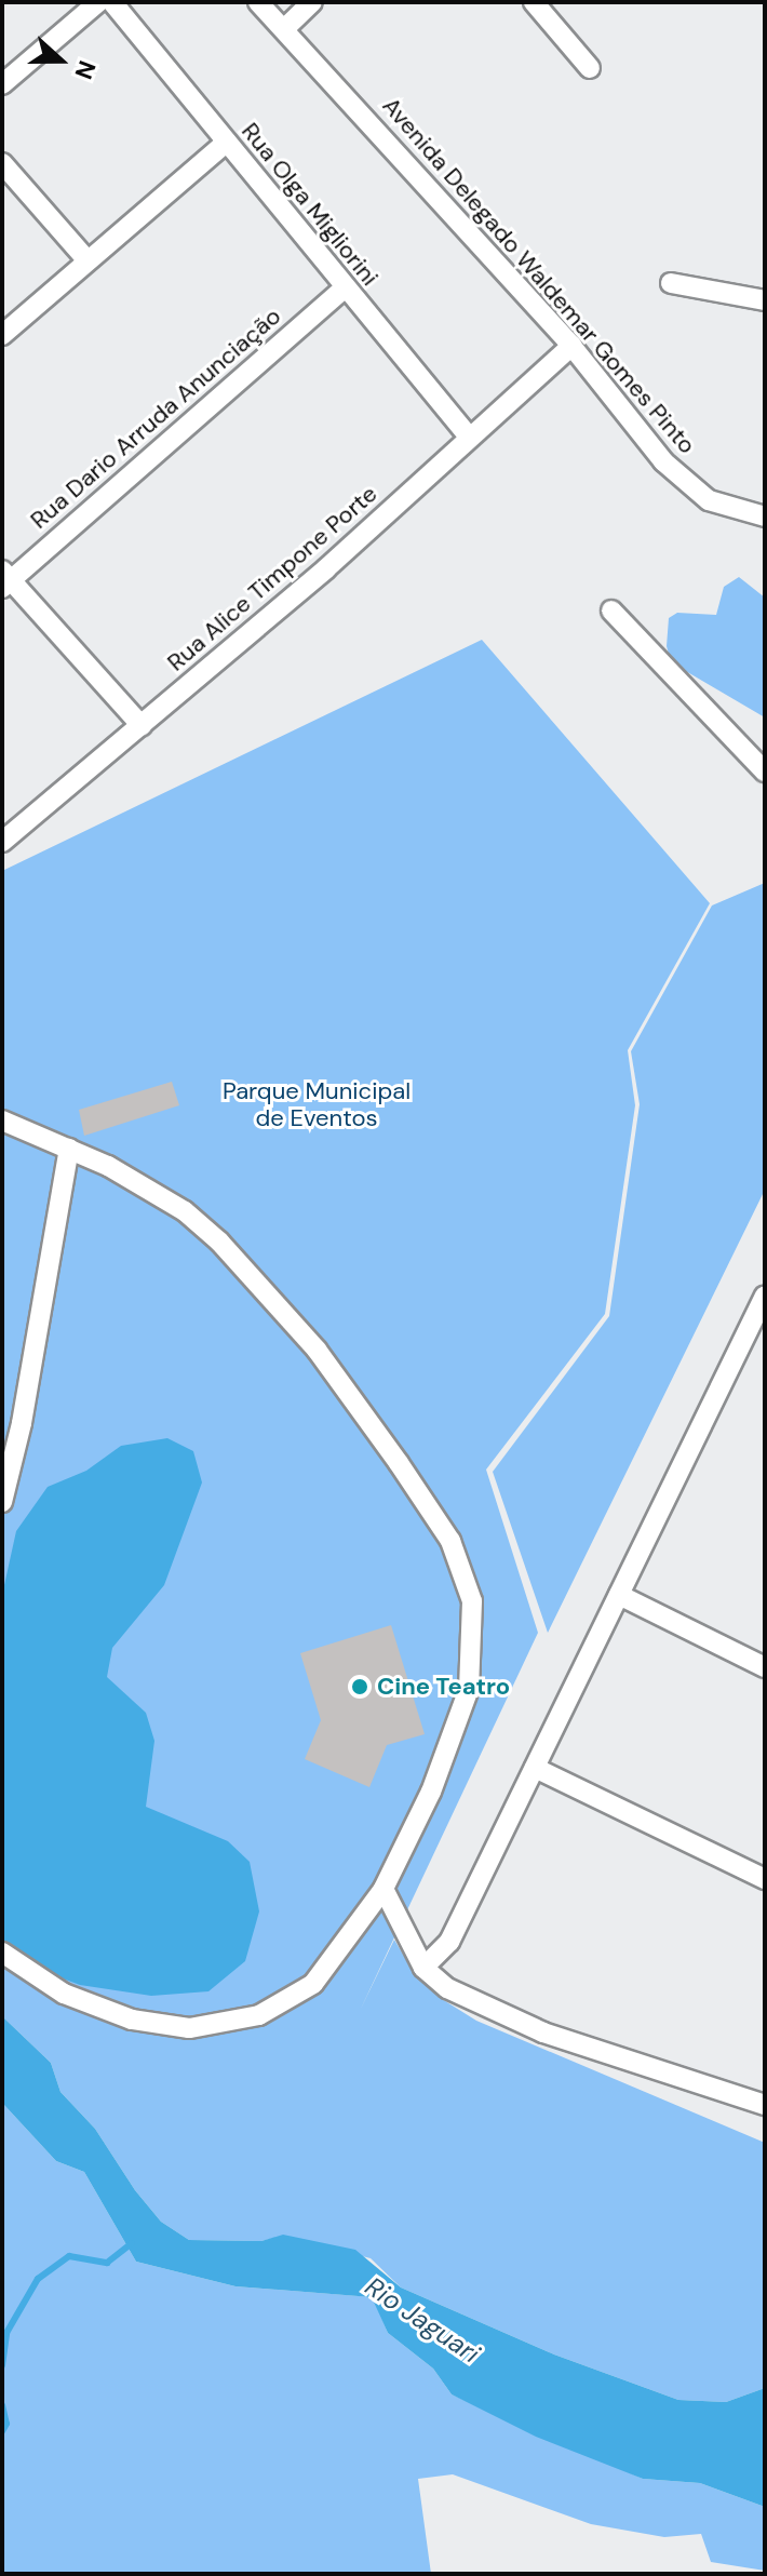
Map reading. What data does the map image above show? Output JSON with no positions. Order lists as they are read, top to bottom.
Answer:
{
  "streets": {
    "street": [
      "Rua Olga Migliorini",
      "Avenida Delegado Waldemar Gomes Pinto",
      "Rua Dario Arruda Anunciação",
      "Rua Alice Timpone Porte"
    ]
  },
  "crossings": [
    ["Rua Olga Migliorini", "Rua Dario Arruda Anunciação"],
    ["Rua Olga Migliorini", "Rua Alice Timpone Porte"],
    ["Avenida Delegado Waldemar Gomes Pinto", "Rua Alice Timpone Porte"]
  ],
  "water": ["Rio Jaguari"],
  "parks": ["Parque Municipal de Eventos"],
  "places": ["Cine Teatro"],
  "north": "right"
}
